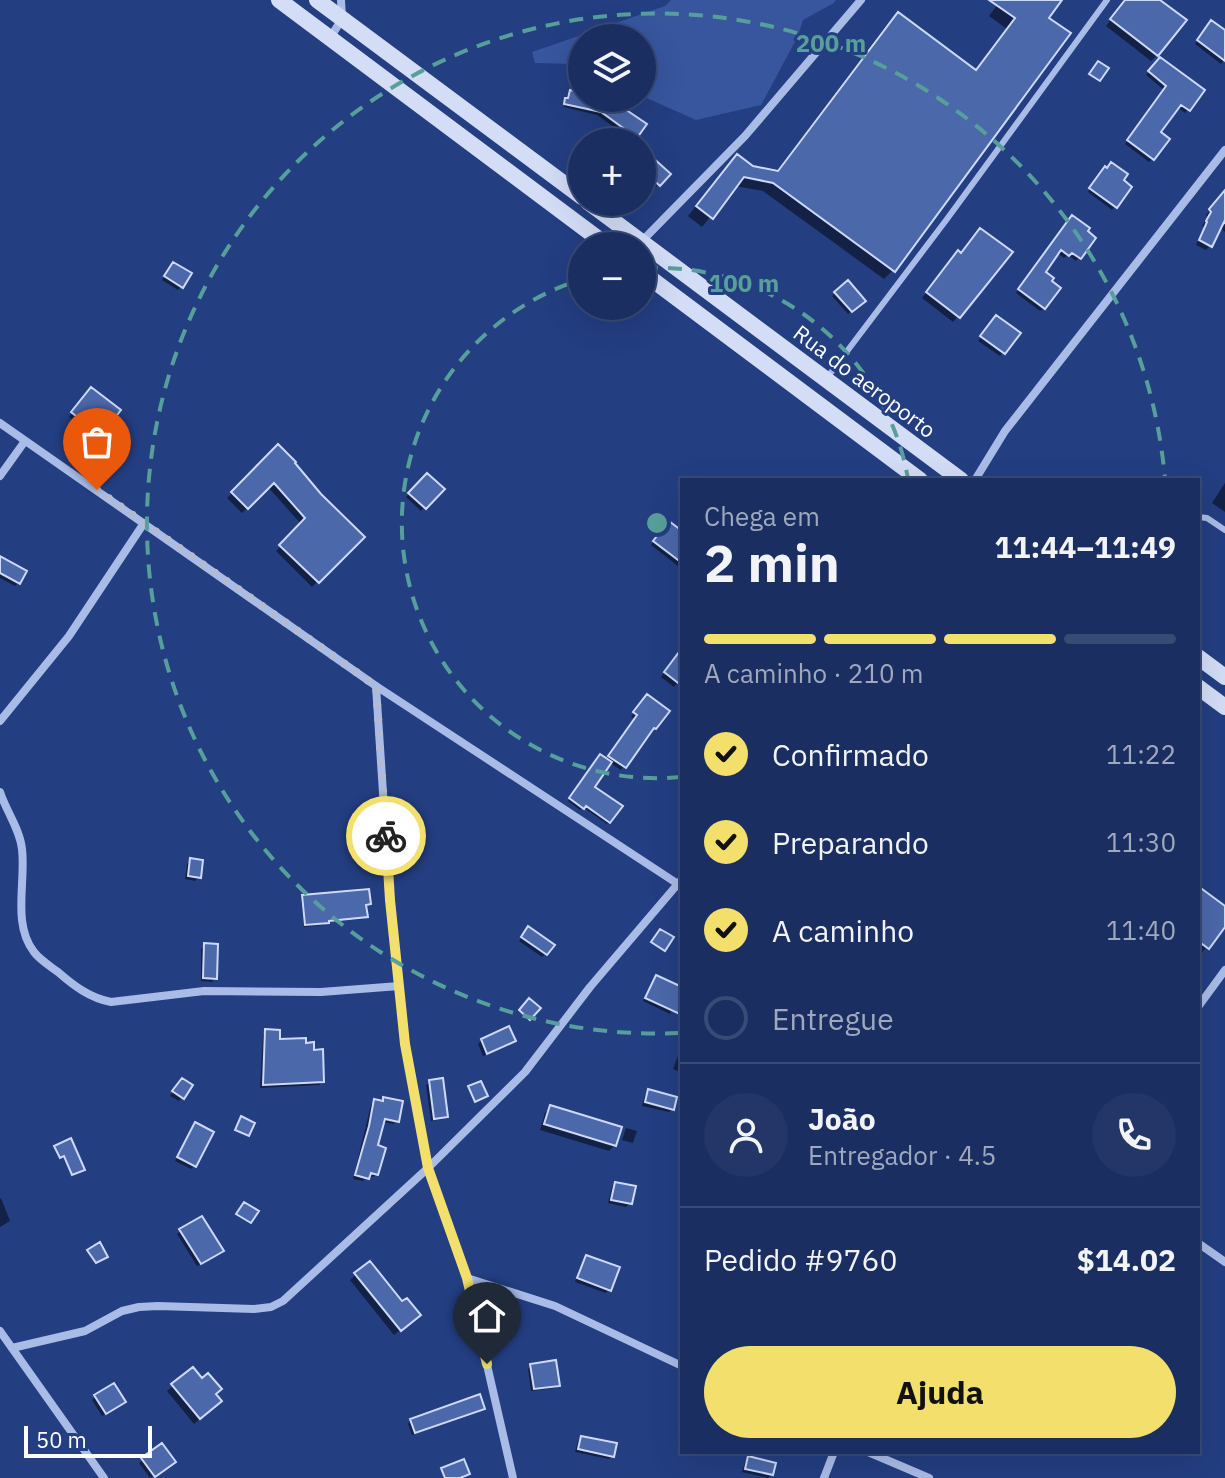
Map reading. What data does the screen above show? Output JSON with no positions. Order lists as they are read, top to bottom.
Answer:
{
  "streets": {
    "main road": ["Rua do aeroporto"]
  },
  "scale_bar": "50 m",
  "page": {
    "map_buttons": ["+", "−"],
    "heading": ["2 min", "Chega em", "11:44–11:49"],
    "panel": [
      "João",
      "Entregador · 4.5",
      "Pedido #9760",
      "$14.02"
    ],
    "bar": "A caminho · 210 m",
    "list": [
      ["Confirmado", "11:22"],
      ["Preparando", "11:30"],
      ["A caminho", "11:40"],
      "Entregue"
    ],
    "buttons": "Ajuda",
    "scale": "50 m"
  },
  "rings": ["200 m", "100 m"]
}
